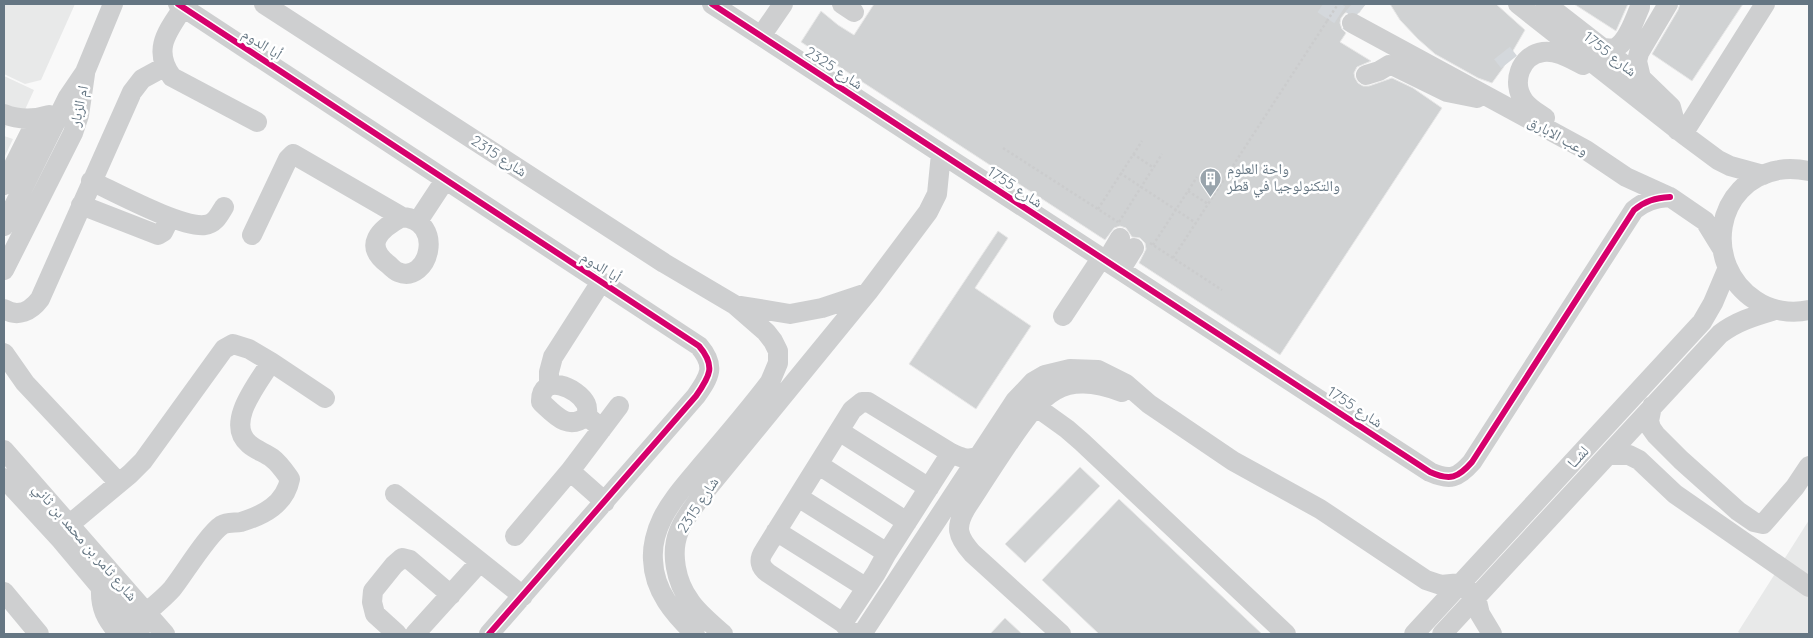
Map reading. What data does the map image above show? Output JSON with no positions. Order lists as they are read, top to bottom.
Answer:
{
  "streets": {
    "street": [
      "أبا الدوم",
      "شارع 1755",
      "شارع 2325",
      "ام الزبار",
      "وعب الابارق",
      "شارع 2315",
      "لشــا",
      "شارع ثامر بن محمد بن ثاني"
    ]
  },
  "crossings": [
    ["شارع 1755", "شارع 2325"],
    ["شارع 1755", "شارع 2315"],
    ["شارع 2325", "شارع 2315"]
  ],
  "places": {
    "building": ["واحة العلوم والتكنولوجيا في قطر"]
  }
}
